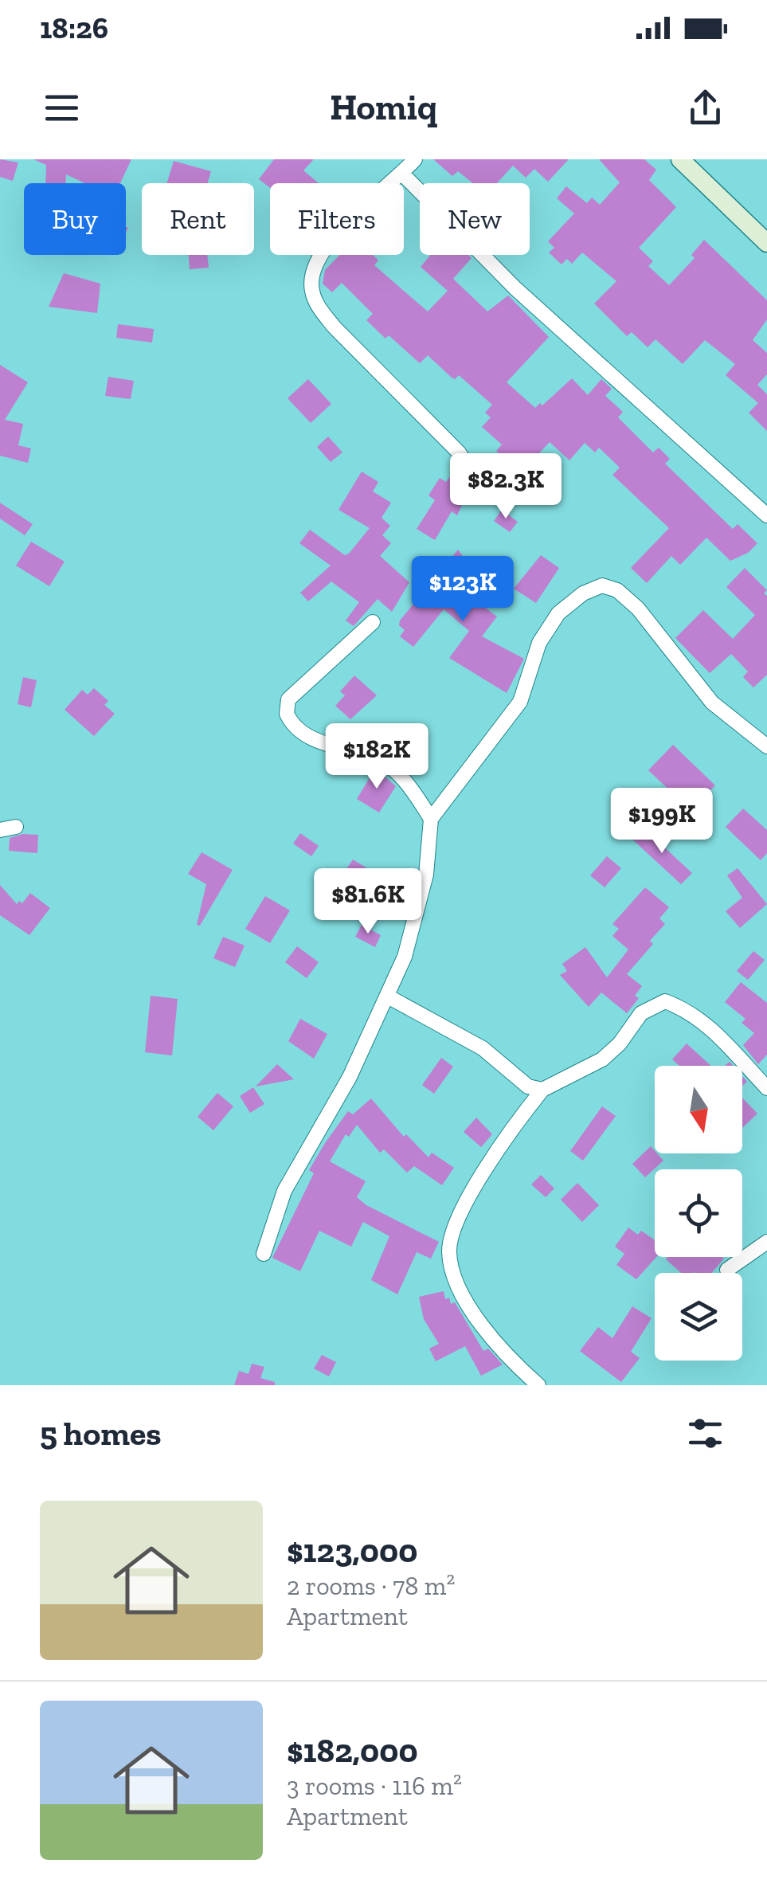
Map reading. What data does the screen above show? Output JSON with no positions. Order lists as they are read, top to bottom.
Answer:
{
  "north": "bottom",
  "page": {
    "status": "18:26",
    "header": "Homiq",
    "chip": [
      "Buy",
      "Rent",
      "Filters",
      "New"
    ],
    "price": [
      "$82.3K",
      "$123K",
      "$182K",
      "$199K",
      "$81.6K"
    ],
    "heading": "5 homes",
    "list": [
      {
        "name": "$123,000",
        "note": "2 rooms · 78 m² · Apartment"
      },
      {
        "name": "$182,000",
        "note": "3 rooms · 116 m² · Apartment"
      }
    ]
  }
}
